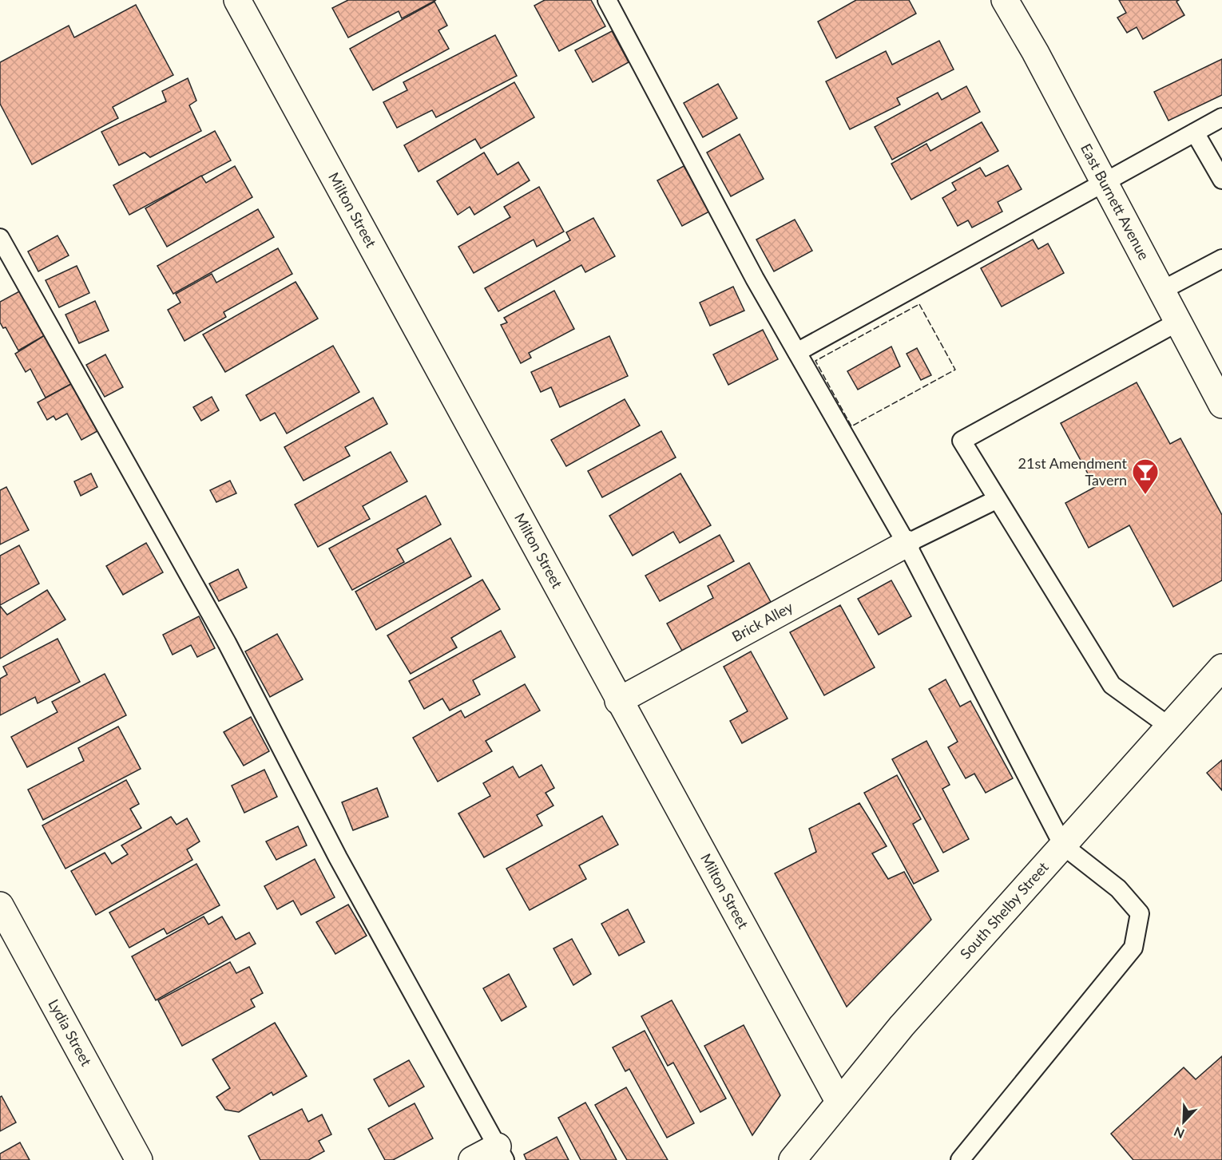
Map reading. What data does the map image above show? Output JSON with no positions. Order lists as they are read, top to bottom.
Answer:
{
  "streets": {
    "street": [
      "East Burnett Avenue",
      "Milton Street",
      "Brick Alley",
      "South Shelby Street",
      "Lydia Street"
    ]
  },
  "crossings": [
    ["Milton Street", "Brick Alley"],
    ["Milton Street", "South Shelby Street"]
  ],
  "places": {
    "bar": ["21st Amendment Tavern"]
  },
  "north": "bottom left"
}
